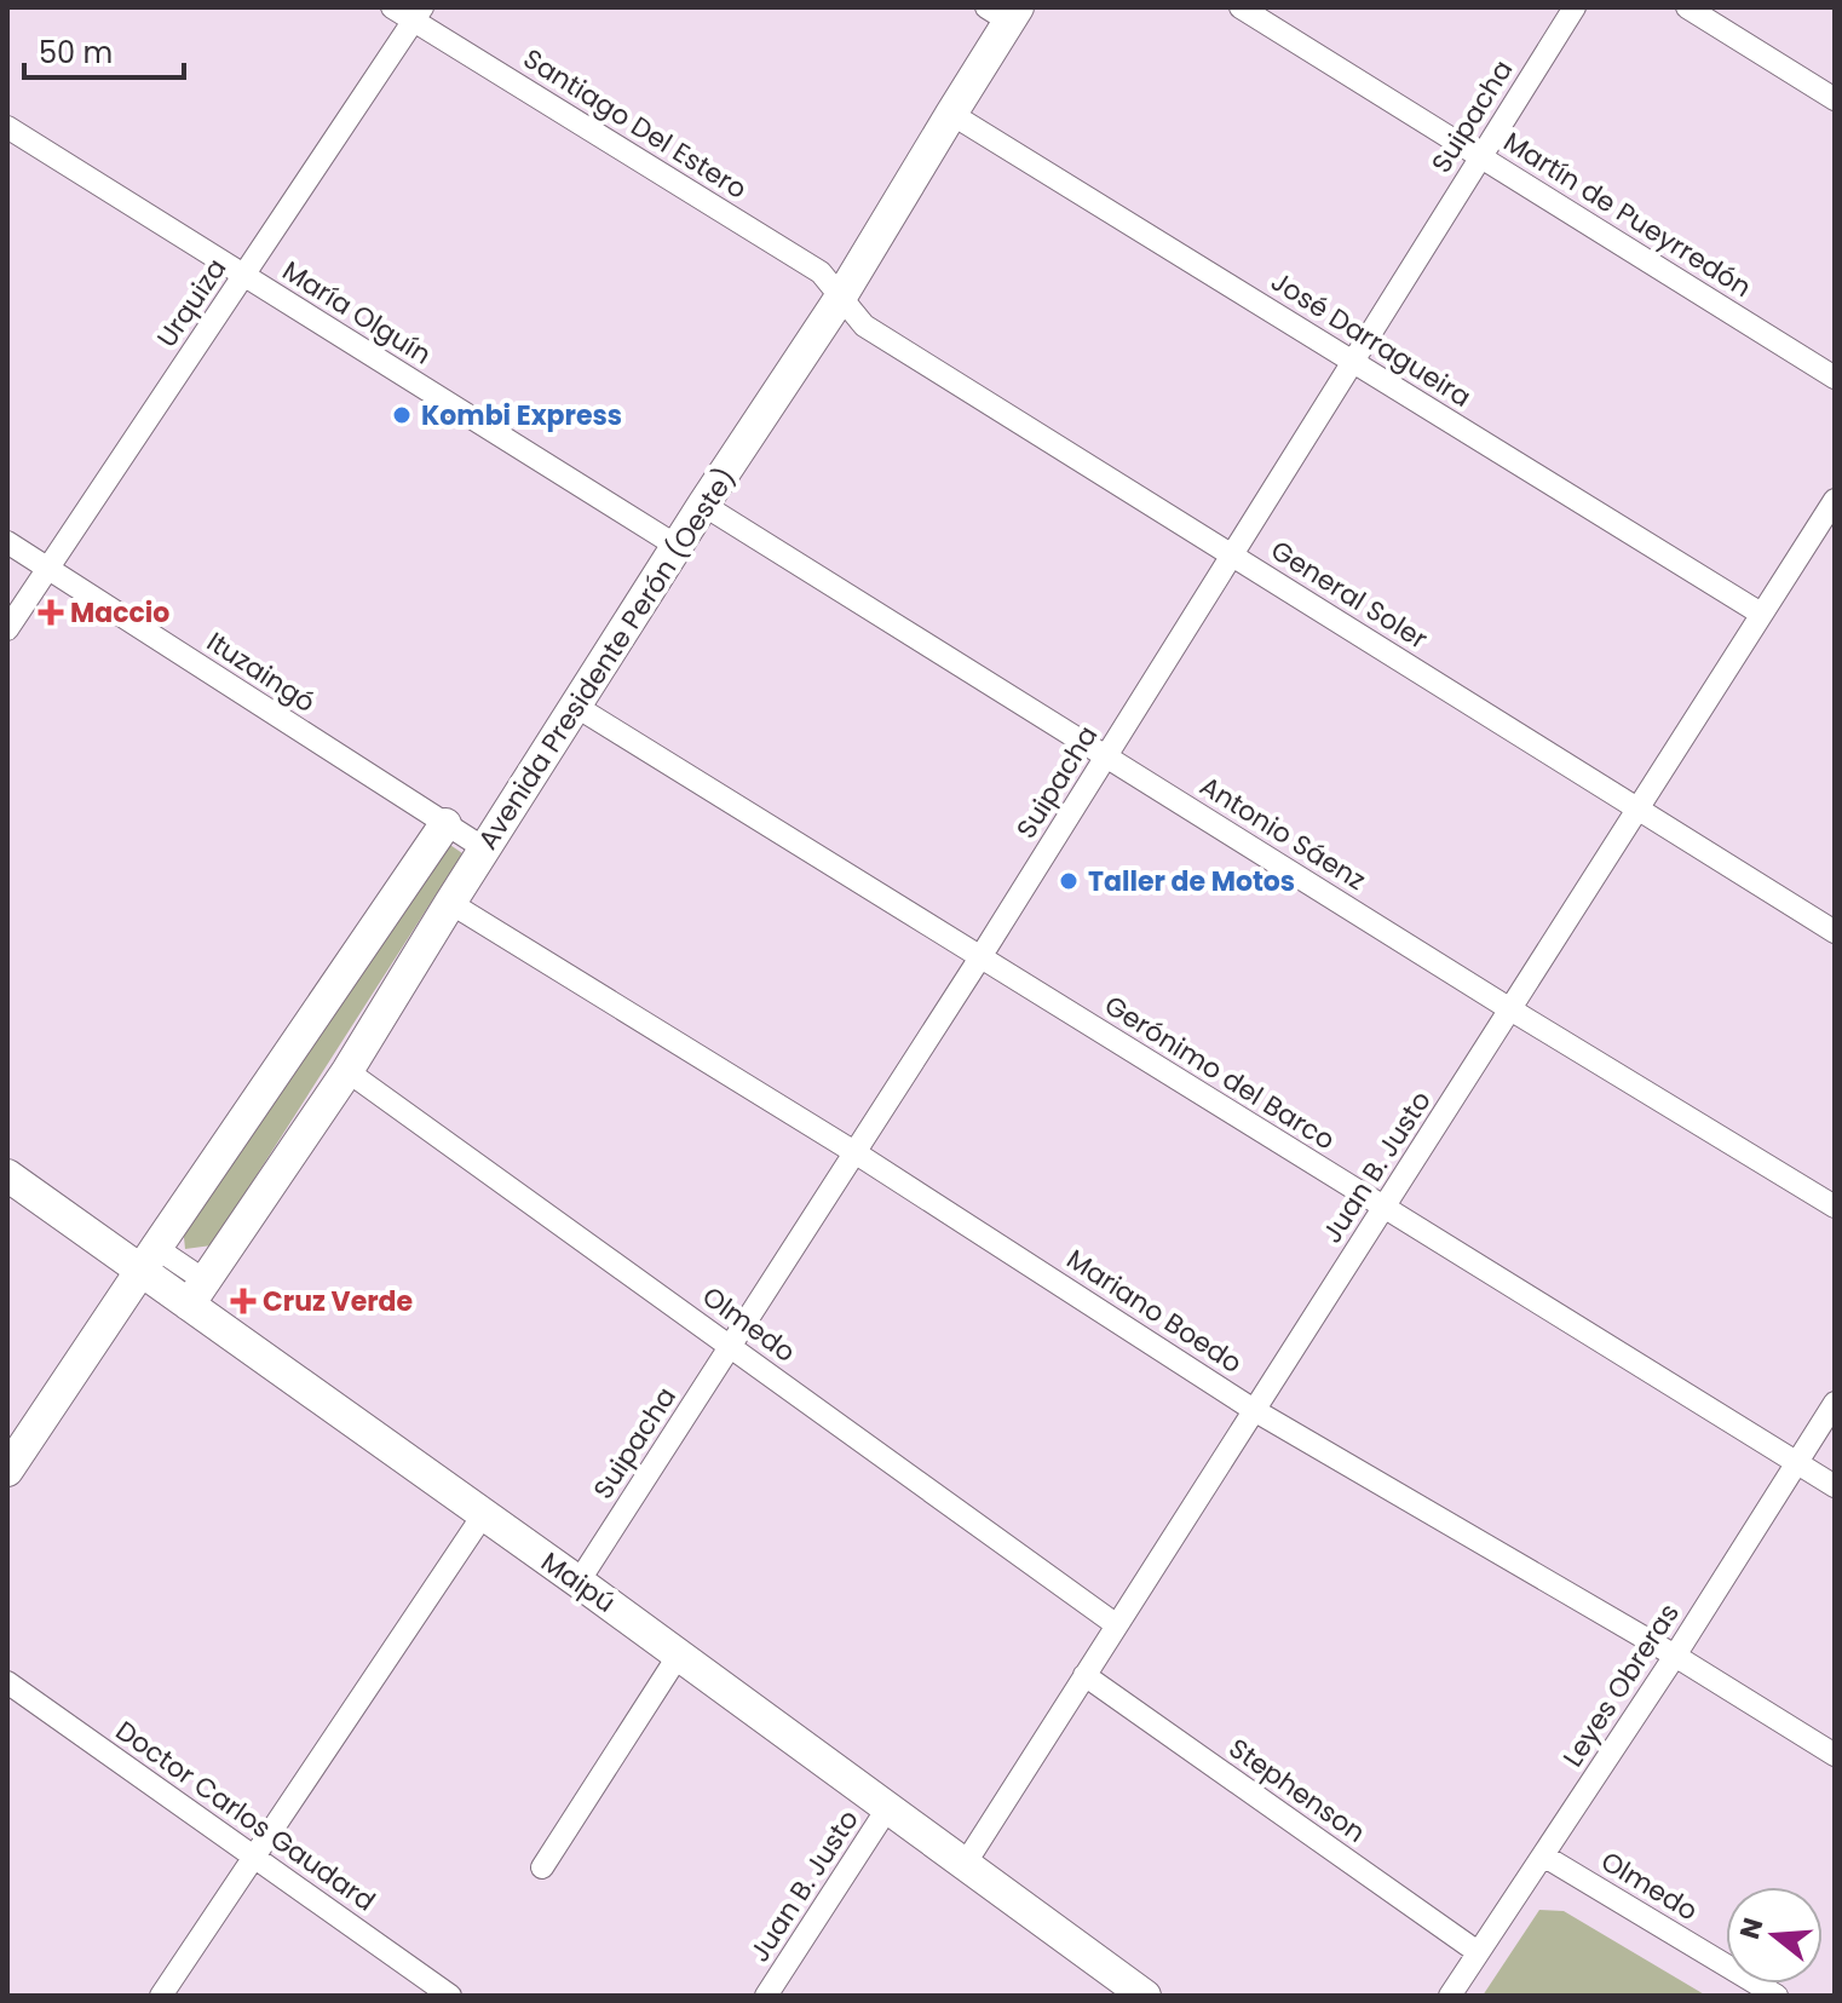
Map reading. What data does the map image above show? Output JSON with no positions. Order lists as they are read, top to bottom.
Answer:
{
  "streets": {
    "main road": ["Avenida Presidente Perón (Oeste)", "Maipú"],
    "street": [
      "Suipacha",
      "Santiago Del Estero",
      "Martín de Pueyrredón",
      "Urquiza",
      "María Olguín",
      "José Darragueira",
      "General Soler",
      "Ituzaingó",
      "Antonio Sáenz",
      "Gerónimo del Barco",
      "Juan B. Justo",
      "Mariano Boedo",
      "Olmedo",
      "Leyes Obreras",
      "Stephenson",
      "Doctor Carlos Gaudard"
    ]
  },
  "crossings": [
    ["Suipacha", "Martín de Pueyrredón"],
    ["Suipacha", "José Darragueira"],
    ["Suipacha", "General Soler"],
    ["Suipacha", "Antonio Sáenz"],
    ["Suipacha", "Gerónimo del Barco"],
    ["Suipacha", "Mariano Boedo"],
    ["Suipacha", "Olmedo"],
    ["Suipacha", "Maipú"],
    ["Santiago Del Estero", "Urquiza"],
    ["Santiago Del Estero", "General Soler"],
    ["Santiago Del Estero", "Avenida Presidente Perón (Oeste)"],
    ["Urquiza", "María Olguín"],
    ["Urquiza", "Ituzaingó"],
    ["María Olguín", "Avenida Presidente Perón (Oeste)"],
    ["José Darragueira", "Avenida Presidente Perón (Oeste)"],
    ["José Darragueira", "Juan B. Justo"],
    ["General Soler", "Avenida Presidente Perón (Oeste)"],
    ["General Soler", "Juan B. Justo"],
    ["Avenida Presidente Perón (Oeste)", "Ituzaingó"],
    ["Avenida Presidente Perón (Oeste)", "Antonio Sáenz"],
    ["Avenida Presidente Perón (Oeste)", "Gerónimo del Barco"],
    ["Avenida Presidente Perón (Oeste)", "Mariano Boedo"],
    ["Avenida Presidente Perón (Oeste)", "Olmedo"],
    ["Avenida Presidente Perón (Oeste)", "Maipú"],
    ["Antonio Sáenz", "Juan B. Justo"],
    ["Gerónimo del Barco", "Juan B. Justo"],
    ["Gerónimo del Barco", "Leyes Obreras"],
    ["Juan B. Justo", "Mariano Boedo"],
    ["Juan B. Justo", "Olmedo"],
    ["Juan B. Justo", "Maipú"],
    ["Juan B. Justo", "Stephenson"],
    ["Mariano Boedo", "Leyes Obreras"],
    ["Olmedo", "Leyes Obreras"],
    ["Leyes Obreras", "Stephenson"]
  ],
  "places": {
    "other": ["Kombi Express", "Taller de Motos"],
    "health": ["Maccio", "Cruz Verde"]
  },
  "scale_bar": "50 m",
  "north": "left"
}
